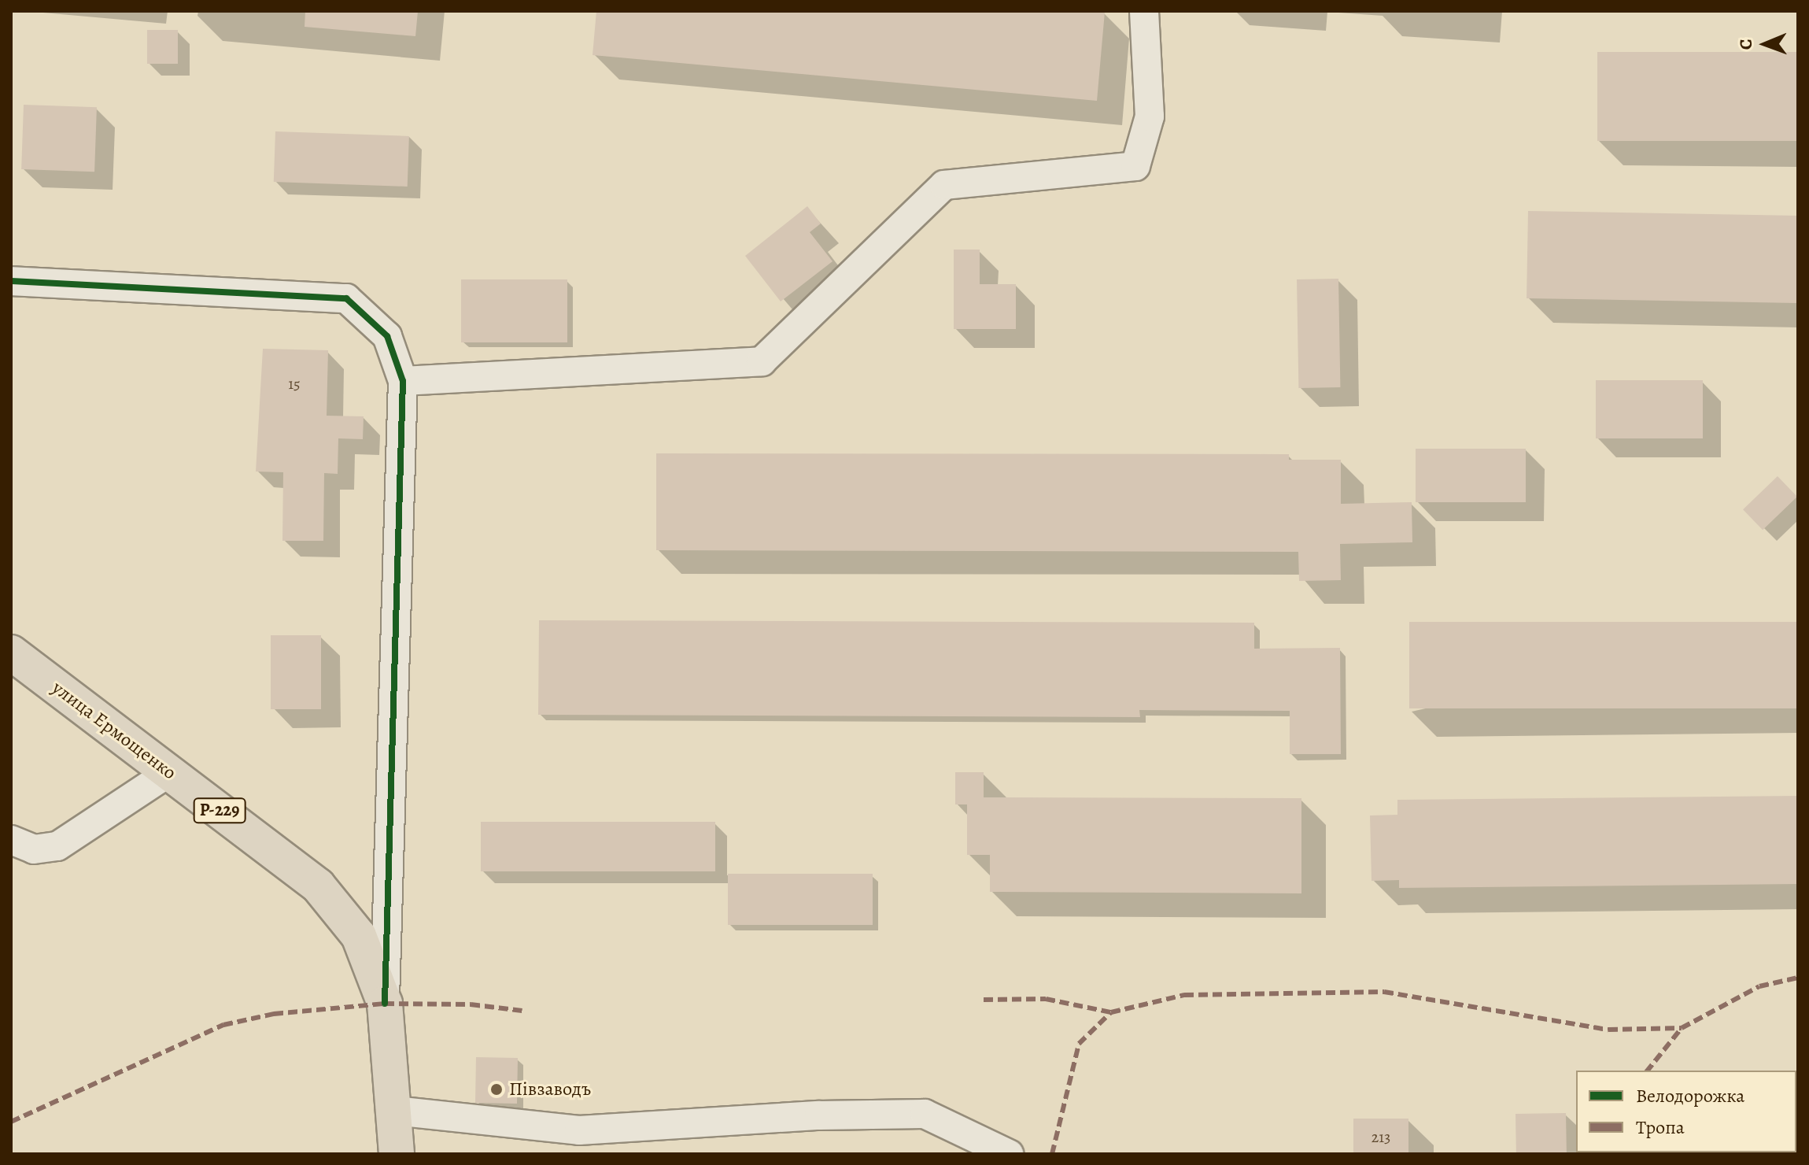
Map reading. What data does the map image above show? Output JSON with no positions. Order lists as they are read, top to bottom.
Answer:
{
  "streets": {
    "highway": ["улица Ермощенко", "Р-229"]
  },
  "places": ["Пiвзаводъ"],
  "house_numbers": ["15", "213"],
  "legend": ["Велодорожка", "Тропа"],
  "north": "left"
}
